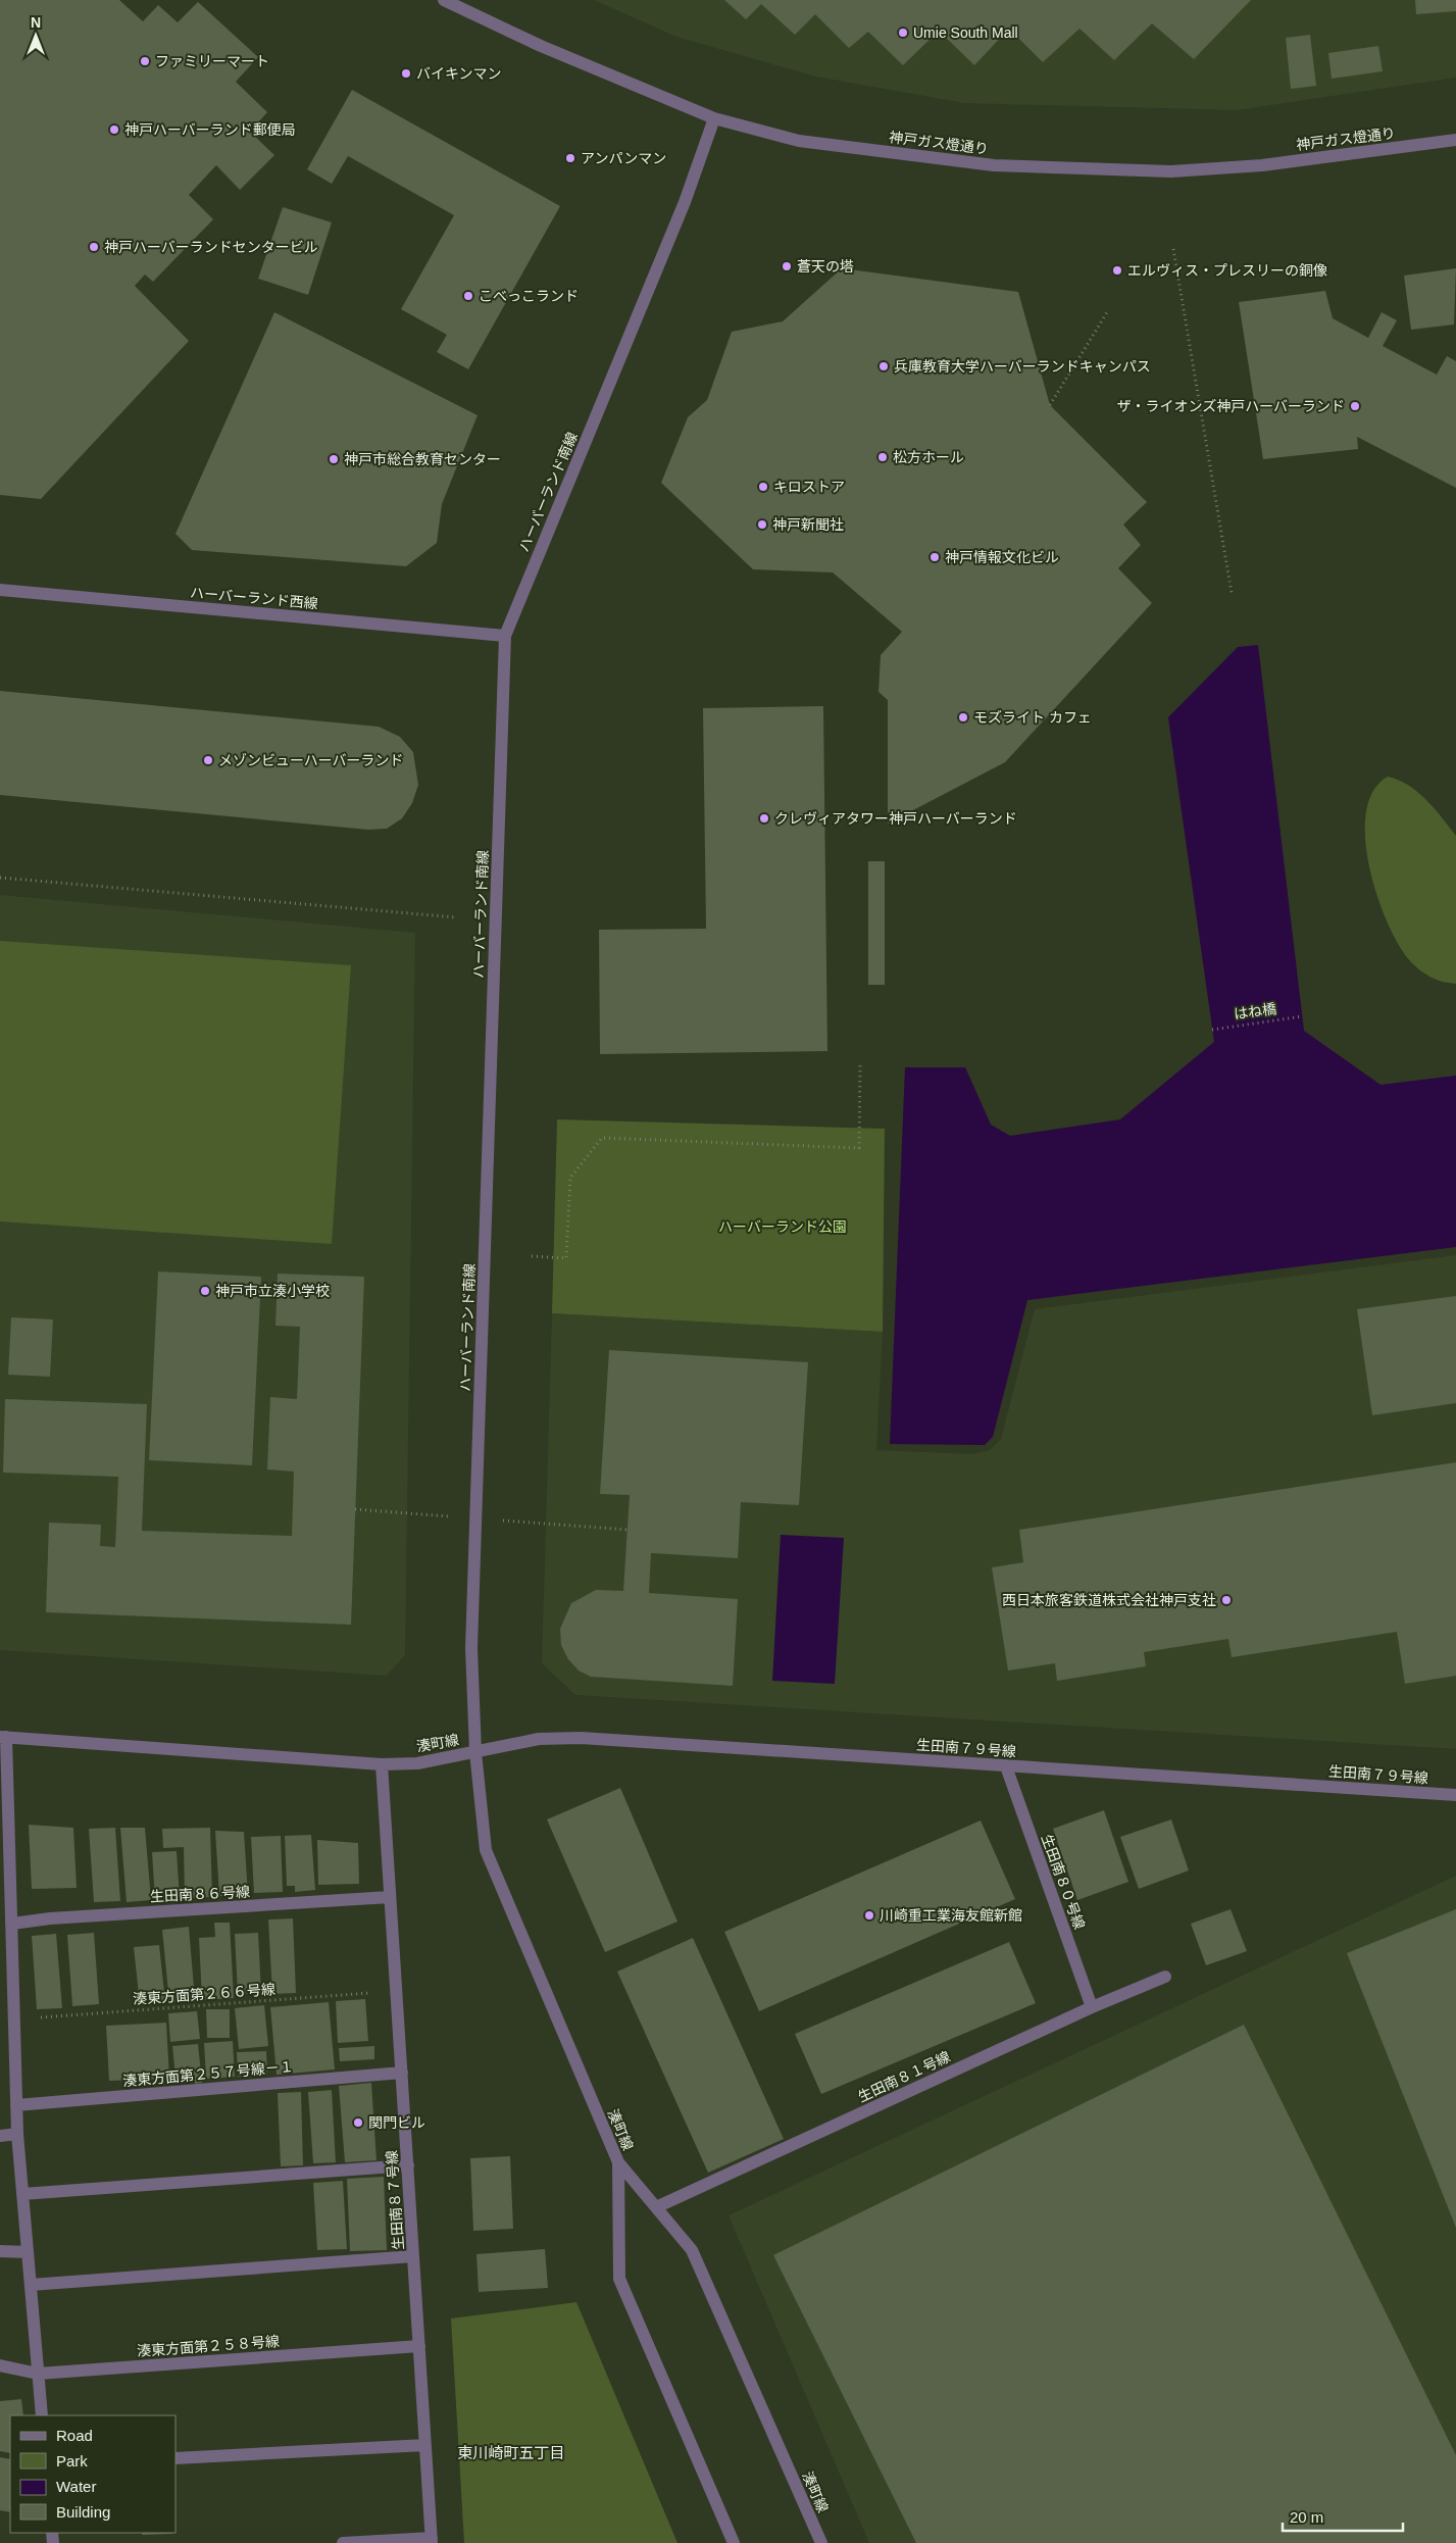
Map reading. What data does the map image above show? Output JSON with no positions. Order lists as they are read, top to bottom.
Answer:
{
  "streets": {
    "street": [
      "神戸ガス燈通り",
      "ハーバーランド南線",
      "ハーバーランド西線",
      "湊町線",
      "生田南７９号線",
      "生田南８０号線",
      "生田南８６号線",
      "湊東方面第２５７号線－１",
      "生田南８１号線",
      "生田南８７号線",
      "湊東方面第２５８号線"
    ],
    "path": ["はね橋", "湊東方面第２６６号線"]
  },
  "crossings": [
    ["神戸ガス燈通り", "ハーバーランド南線"],
    ["ハーバーランド南線", "ハーバーランド西線"],
    ["ハーバーランド南線", "湊町線"],
    ["ハーバーランド南線", "生田南７９号線"],
    ["湊町線", "生田南７９号線"],
    ["湊町線", "生田南８１号線"],
    ["湊町線", "生田南８７号線"],
    ["生田南７９号線", "生田南８０号線"],
    ["生田南８０号線", "生田南８１号線"],
    ["生田南８６号線", "生田南８７号線"],
    ["湊東方面第２６６号線", "生田南８７号線"],
    ["湊東方面第２５７号線－１", "生田南８７号線"],
    ["生田南８７号線", "湊東方面第２５８号線"]
  ],
  "districts": ["東川崎町五丁目"],
  "parks": ["ハーバーランド公園"],
  "places": [
    "Umie South Mall",
    "ファミリーマート",
    "バイキンマン",
    "神戸ハーバーランド郵便局",
    "アンパンマン",
    "神戸ハーバーランドセンタービル",
    "蒼天の塔",
    "エルヴィス・プレスリーの銅像",
    "こべっこランド",
    "兵庫教育大学ハーバーランドキャンパス",
    "ザ・ライオンズ神戸ハーバーランド",
    "松方ホール",
    "神戸市総合教育センター",
    "キロストア",
    "神戸新聞社",
    "神戸情報文化ビル",
    "モズライト カフェ",
    "メゾンビューハーバーランド",
    "クレヴィアタワー神戸ハーバーランド",
    "神戸市立湊小学校",
    "西日本旅客鉄道株式会社神戸支社",
    "川崎重工業海友館新館",
    "関門ビル"
  ],
  "legend": [
    "Road",
    "Park",
    "Water",
    "Building"
  ],
  "scale_bar": "20 m",
  "north": "top"
}
